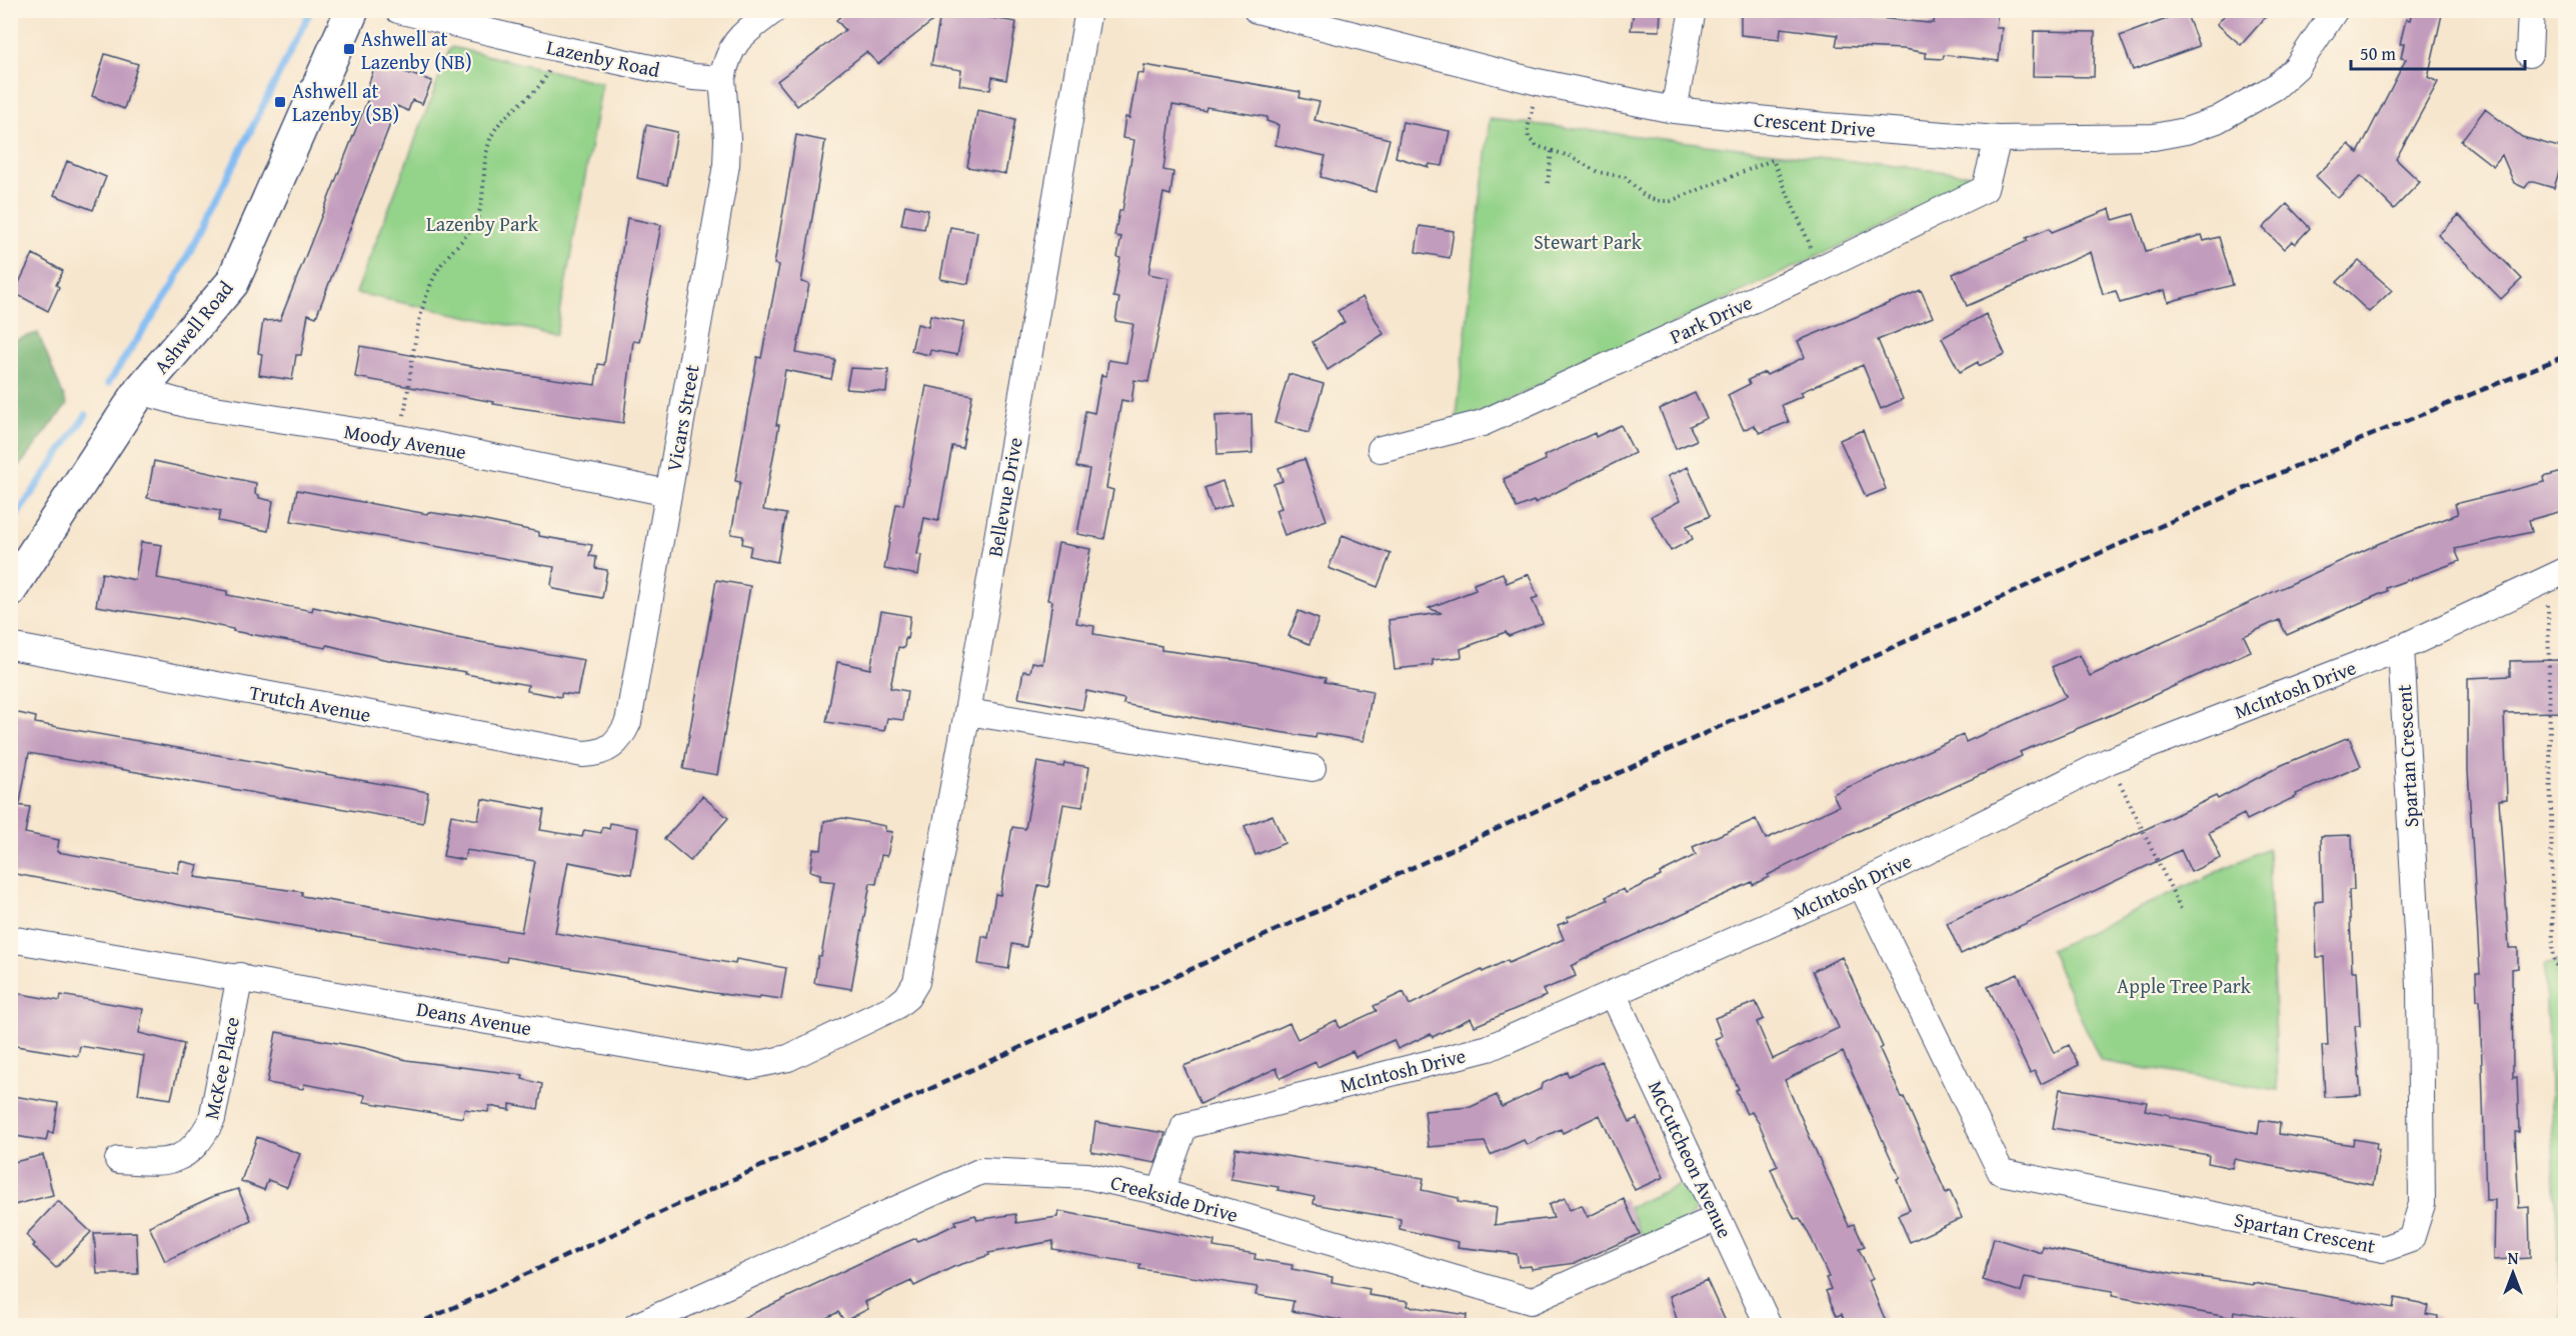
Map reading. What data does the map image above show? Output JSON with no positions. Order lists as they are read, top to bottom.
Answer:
{
  "streets": {
    "street": [
      "Lazenby Road",
      "Crescent Drive",
      "Park Drive",
      "Ashwell Road",
      "Vicars Street",
      "Moody Avenue",
      "Bellevue Drive",
      "McIntosh Drive",
      "Trutch Avenue",
      "Spartan Crescent",
      "Deans Avenue",
      "McKee Place",
      "McCutcheon Avenue",
      "Creekside Drive"
    ]
  },
  "crossings": [
    ["Lazenby Road", "Vicars Street"],
    ["Crescent Drive", "Park Drive"],
    ["Ashwell Road", "Moody Avenue"],
    ["Vicars Street", "Moody Avenue"],
    ["Vicars Street", "Trutch Avenue"],
    ["Bellevue Drive", "Deans Avenue"],
    ["McIntosh Drive", "Spartan Crescent"],
    ["McIntosh Drive", "McCutcheon Avenue"],
    ["McIntosh Drive", "Creekside Drive"],
    ["Deans Avenue", "McKee Place"],
    ["McCutcheon Avenue", "Creekside Drive"]
  ],
  "parks": ["Lazenby Park", "Stewart Park", "Apple Tree Park"],
  "places": {
    "transit": ["Ashwell at Lazenby (NB)", "Ashwell at Lazenby (SB)"]
  },
  "scale_bar": "50 m",
  "north": "top"
}
